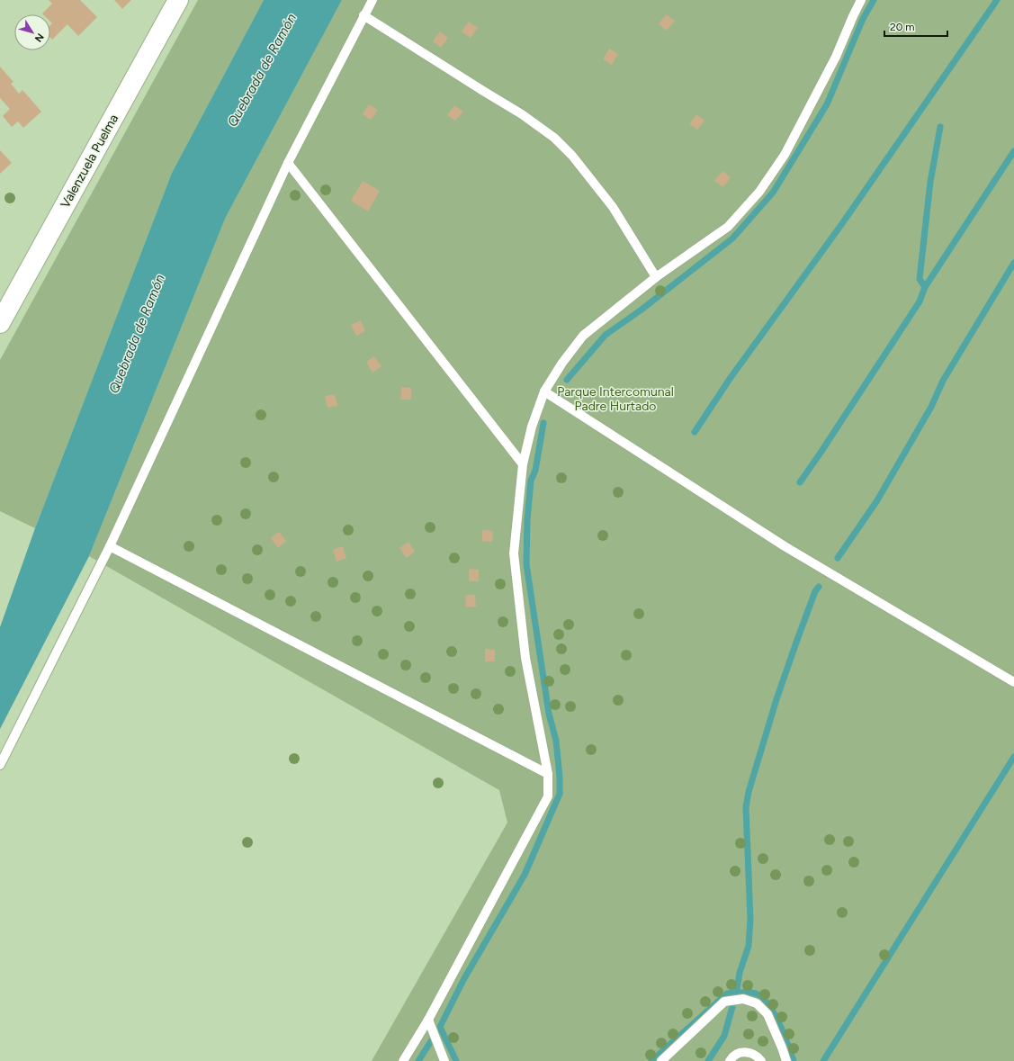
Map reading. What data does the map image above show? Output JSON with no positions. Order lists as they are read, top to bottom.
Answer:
{
  "streets": {
    "main road": ["Valenzuela Puelma"]
  },
  "water": ["Quebrada de Ramón"],
  "parks": ["Parque Intercomunal Padre Hurtado"],
  "scale_bar": "20 m",
  "north": "bottom right"
}
